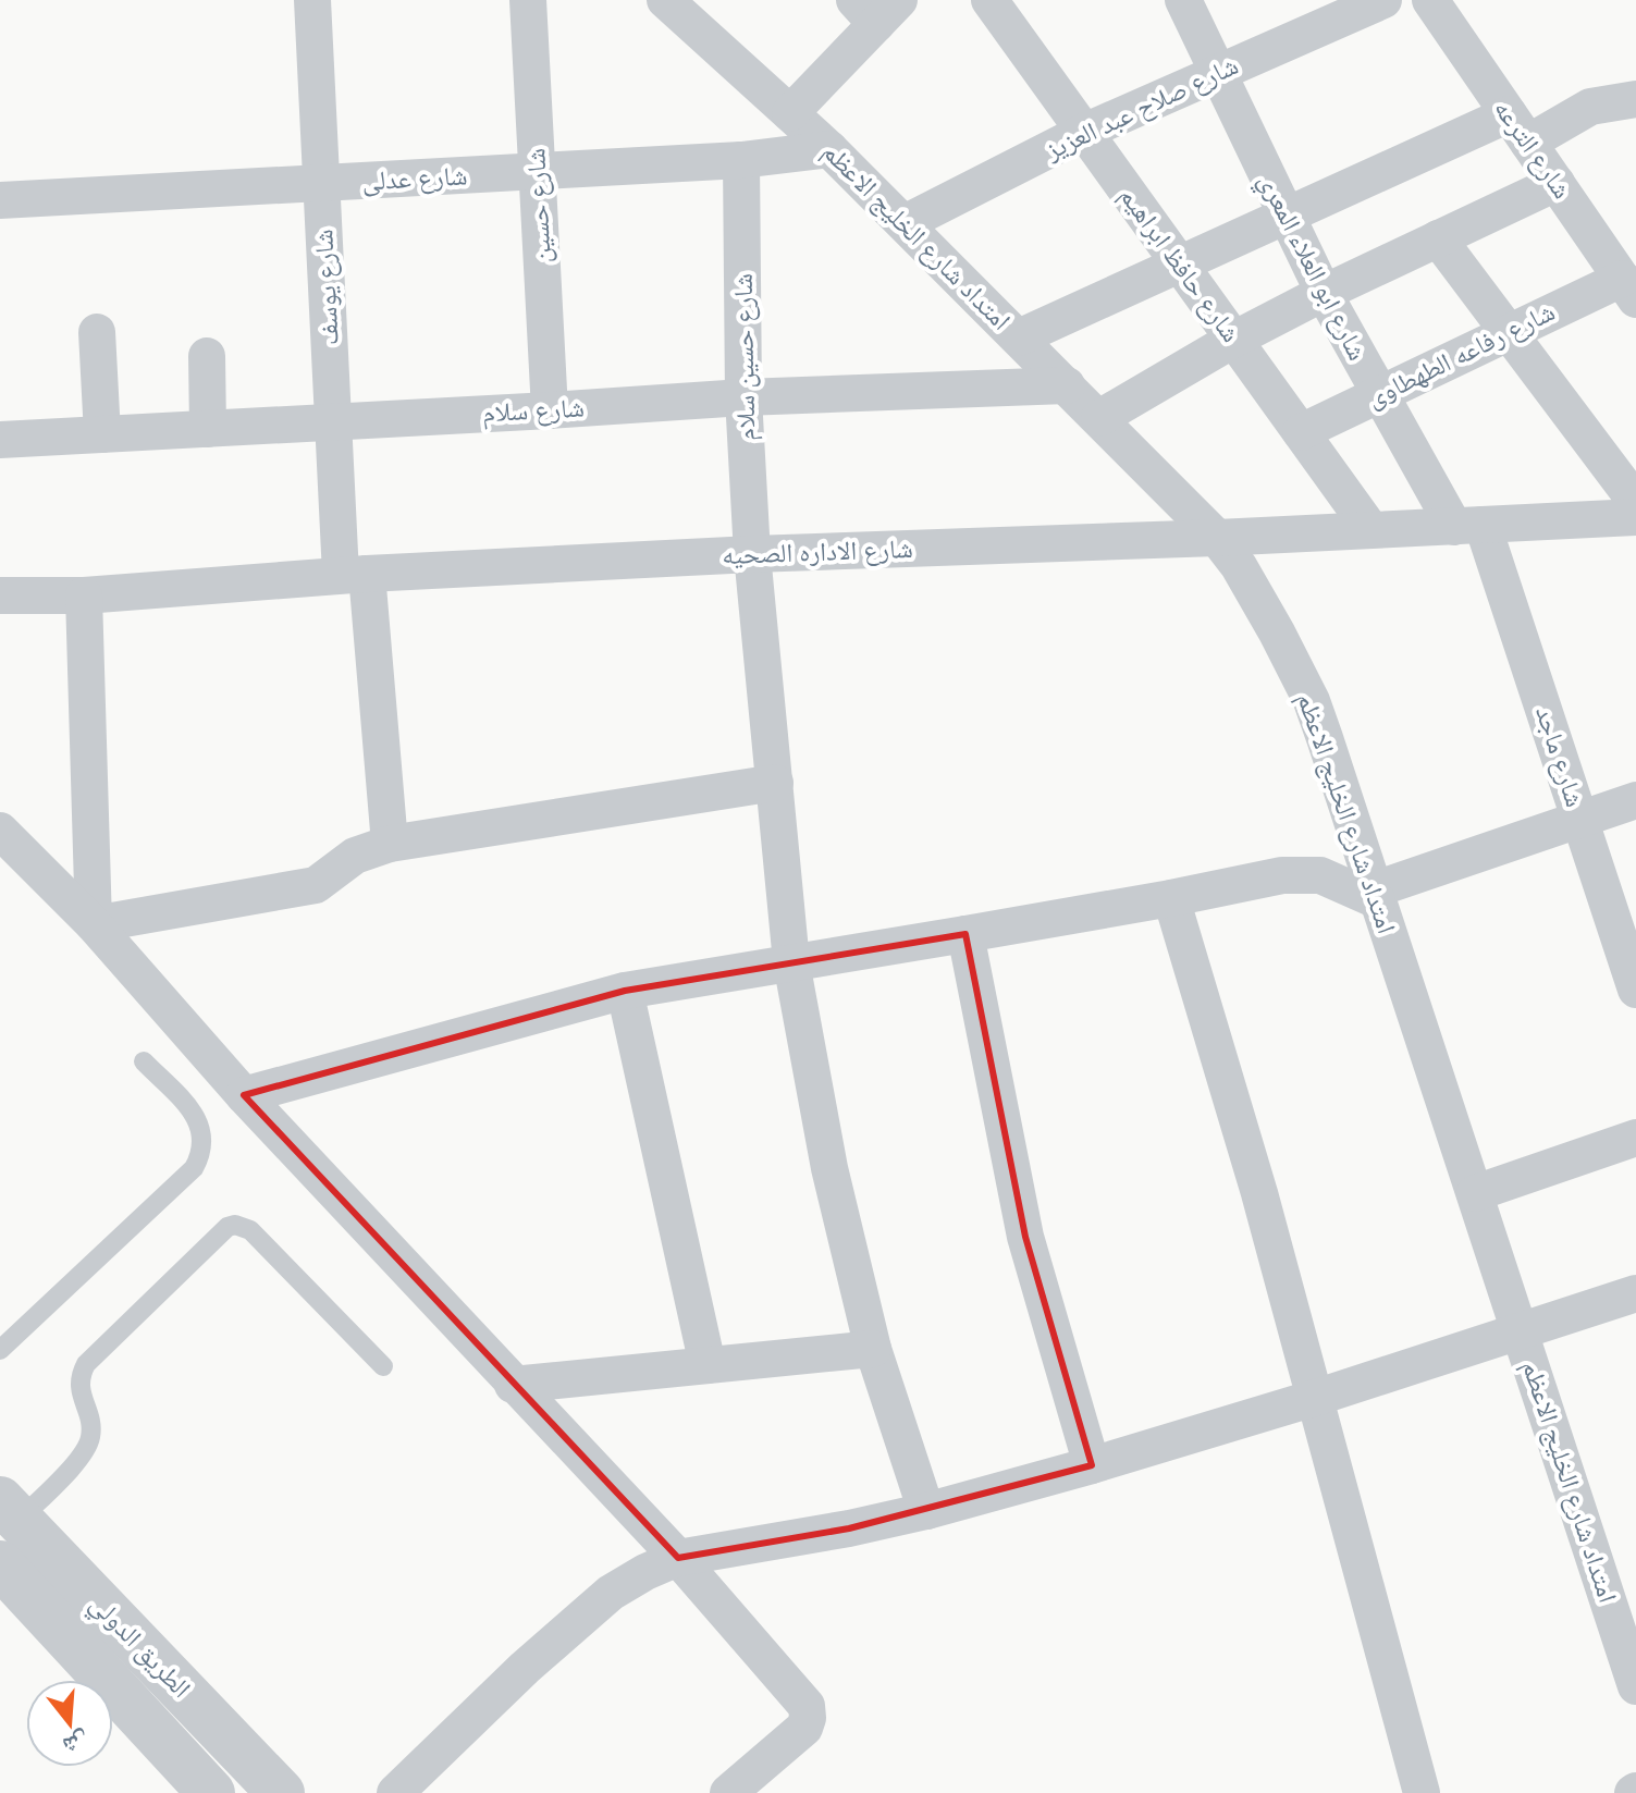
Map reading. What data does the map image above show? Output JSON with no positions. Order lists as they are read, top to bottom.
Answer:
{
  "streets": {
    "street": [
      "شارع صلاح عبد العزيز",
      "شارع الترعه",
      "شارع عدلى",
      "شارع حسين",
      "امتداد شارع الخليج الاعظم",
      "شارع حافظ ابراهيم",
      "شارع ابو العلاء المعري",
      "شارع يوسف",
      "شارع رفاعه الطهطاوى",
      "شارع حسين سلام",
      "شارع سلام",
      "شارع الاداره الصحيه",
      "شارع ماجد",
      "الطريق الدولي"
    ]
  },
  "crossings": [
    ["شارع صلاح عبد العزيز", "امتداد شارع الخليج الاعظم"],
    ["شارع صلاح عبد العزيز", "شارع حافظ ابراهيم"],
    ["شارع صلاح عبد العزيز", "شارع ابو العلاء المعري"],
    ["شارع الترعه", "شارع رفاعه الطهطاوى"],
    ["شارع عدلى", "شارع حسين"],
    ["شارع عدلى", "امتداد شارع الخليج الاعظم"],
    ["شارع عدلى", "شارع يوسف"],
    ["شارع عدلى", "شارع حسين سلام"],
    ["شارع حسين", "شارع سلام"],
    ["امتداد شارع الخليج الاعظم", "شارع سلام"],
    ["امتداد شارع الخليج الاعظم", "شارع الاداره الصحيه"],
    ["شارع حافظ ابراهيم", "شارع رفاعه الطهطاوى"],
    ["شارع حافظ ابراهيم", "شارع الاداره الصحيه"],
    ["شارع ابو العلاء المعري", "شارع رفاعه الطهطاوى"],
    ["شارع ابو العلاء المعري", "شارع الاداره الصحيه"],
    ["شارع ابو العلاء المعري", "شارع ماجد"],
    ["شارع يوسف", "شارع سلام"],
    ["شارع يوسف", "شارع الاداره الصحيه"],
    ["شارع حسين سلام", "شارع سلام"],
    ["شارع حسين سلام", "شارع الاداره الصحيه"],
    ["شارع الاداره الصحيه", "شارع ماجد"]
  ],
  "north": "bottom"
}
